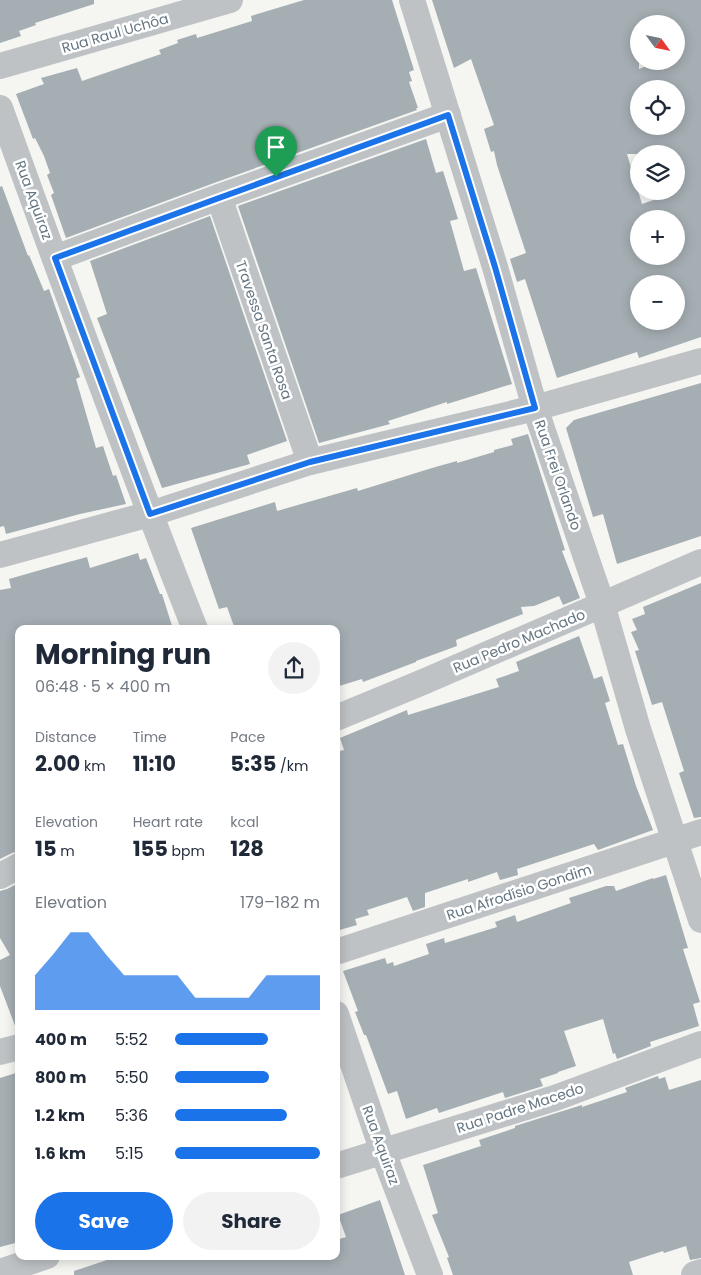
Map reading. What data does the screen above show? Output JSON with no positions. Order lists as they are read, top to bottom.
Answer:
{
  "streets": {
    "street": [
      "Rua Raul Uchôa",
      "Rua Aquiraz",
      "Travessa Santa Rosa",
      "Rua Frei Orlando",
      "Rua Pedro Machado",
      "Rua Afrodísio Gondim",
      "Rua Padre Macedo"
    ]
  },
  "crossings": [
    ["Rua Aquiraz", "Rua Padre Macedo"],
    ["Rua Frei Orlando", "Rua Pedro Machado"],
    ["Rua Frei Orlando", "Rua Afrodísio Gondim"]
  ],
  "north": "bottom right",
  "page": {
    "map_buttons": ["+", "−"],
    "heading": ["Morning run", "06:48 · 5 × 400 m"],
    "stats": [
      ["Distance", "2.00 km"],
      ["Time", "11:10"],
      ["Pace", "5:35 /km"],
      ["Elevation", "15 m"],
      ["Heart rate", "155 bpm"],
      ["kcal", "128"]
    ],
    "chart": ["Elevation", "179–182 m"],
    "list": [
      {
        "name": "400 m",
        "note": "5:52"
      },
      {
        "name": "800 m",
        "note": "5:50"
      },
      {
        "name": "1.2 km",
        "note": "5:36"
      },
      {
        "name": "1.6 km",
        "note": "5:15"
      }
    ],
    "buttons": ["Save", "Share"]
  }
}
